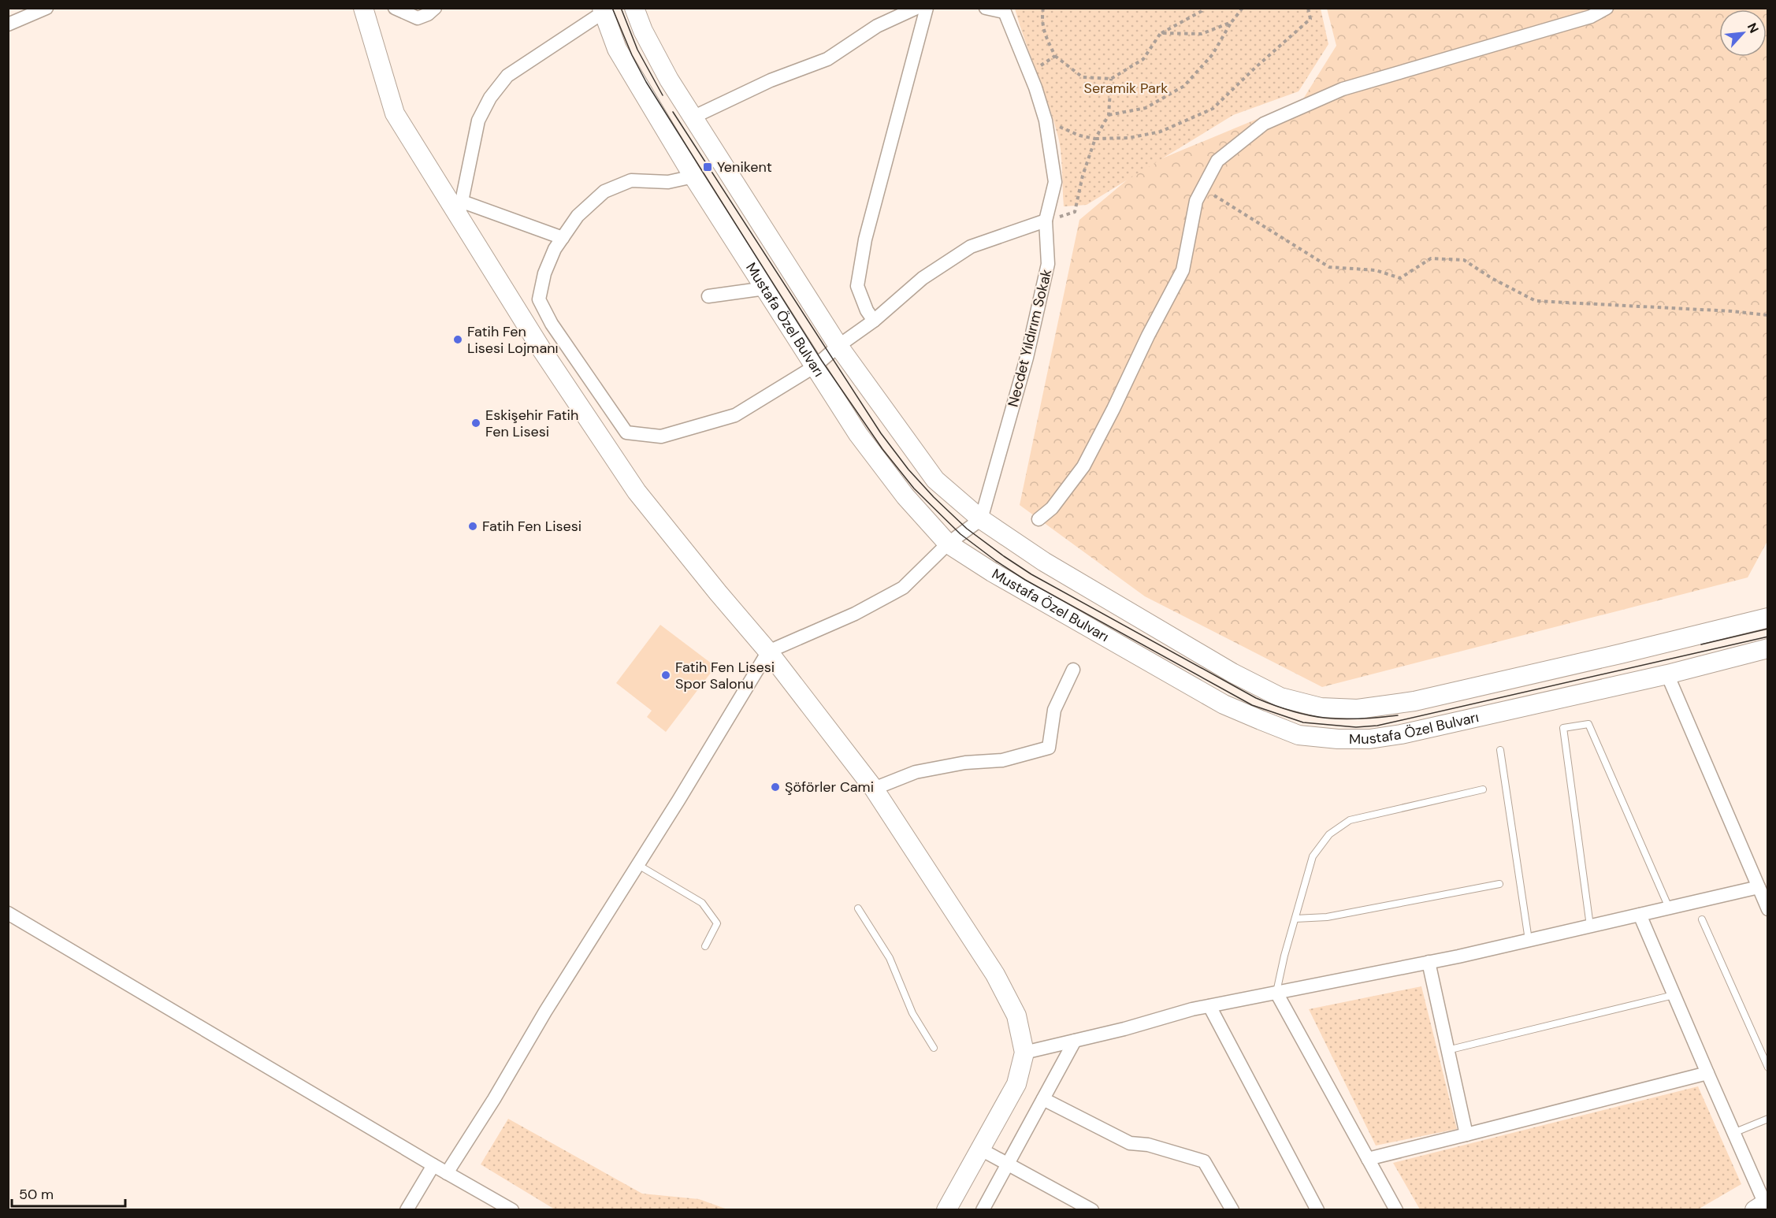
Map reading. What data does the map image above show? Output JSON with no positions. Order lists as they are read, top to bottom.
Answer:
{
  "streets": {
    "main road": ["Mustafa Özel Bulvarı"],
    "street": ["Necdet Yıldırım Sokak"]
  },
  "crossings": [
    ["Mustafa Özel Bulvarı", "Necdet Yıldırım Sokak"]
  ],
  "parks": ["Seramik Park"],
  "places": {
    "transit": ["Yenikent"],
    "other": [
      "Fatih Fen Lisesi Lojmanı",
      "Eskişehir Fatih Fen Lisesi",
      "Fatih Fen Lisesi",
      "Fatih Fen Lisesi Spor Salonu",
      "Şöförler Cami"
    ]
  },
  "scale_bar": "50 m",
  "north": "top right"
}
